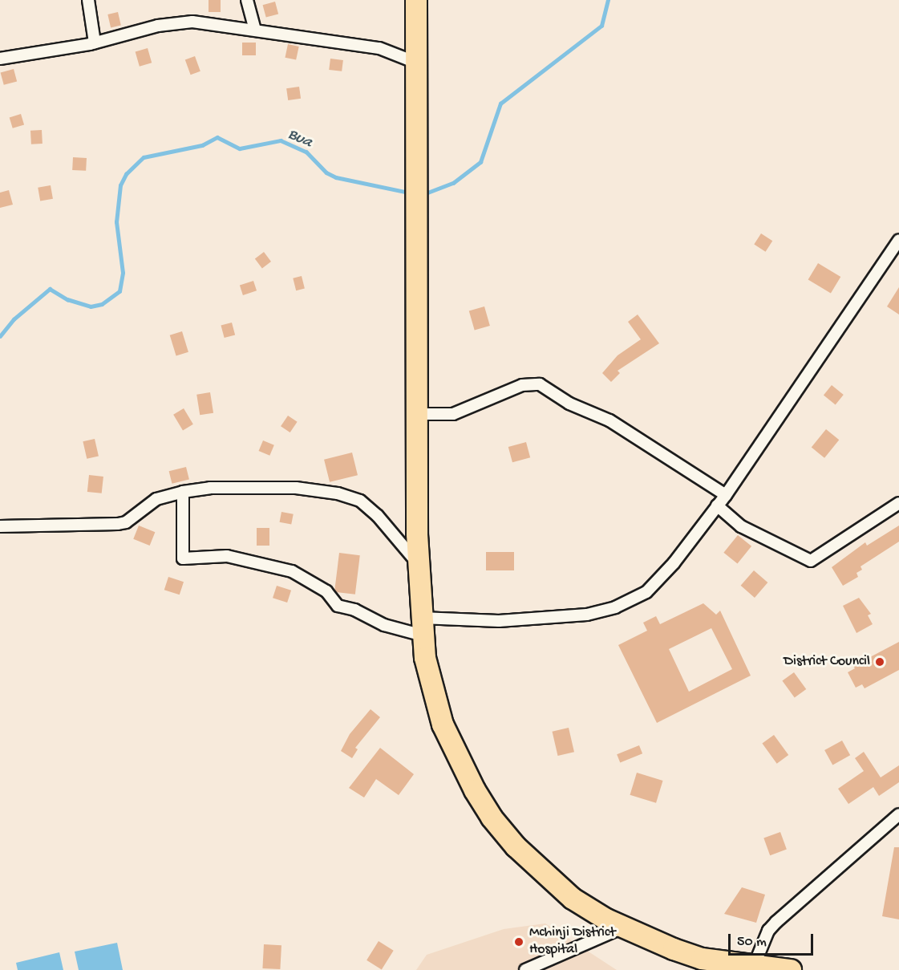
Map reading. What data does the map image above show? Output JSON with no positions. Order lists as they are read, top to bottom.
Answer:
{
  "water": ["Bua"],
  "places": ["District Council", "Mchinji District Hospital"],
  "scale_bar": "50 m"
}
